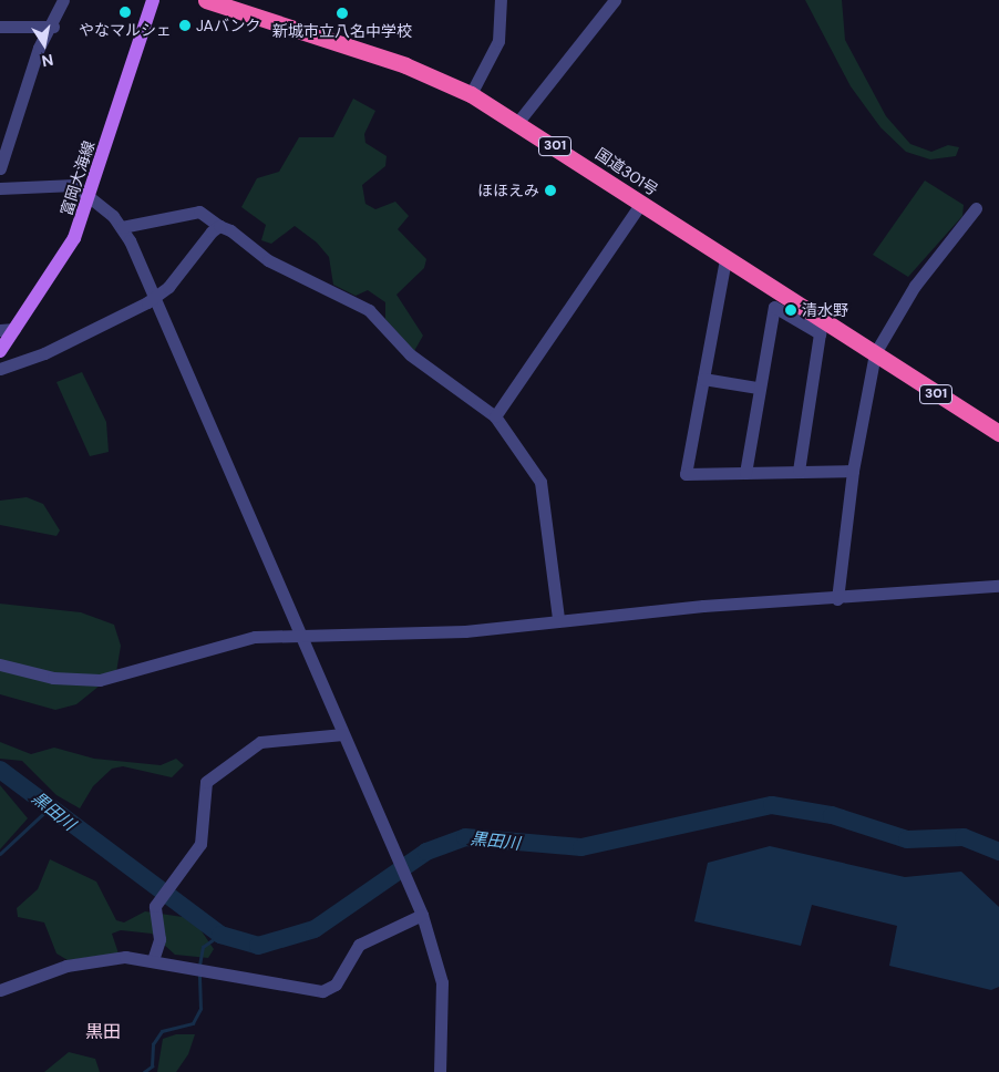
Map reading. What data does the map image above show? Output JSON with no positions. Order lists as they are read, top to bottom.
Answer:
{
  "streets": {
    "highway": ["301", "国道301号"],
    "main road": ["富岡大海線"]
  },
  "districts": ["黒田"],
  "water": ["黒田川"],
  "places": [
    "やなマルシェ",
    "新城市立八名中学校",
    "JAバンク",
    "ほほえみ",
    "清水野"
  ],
  "north": "bottom"
}
